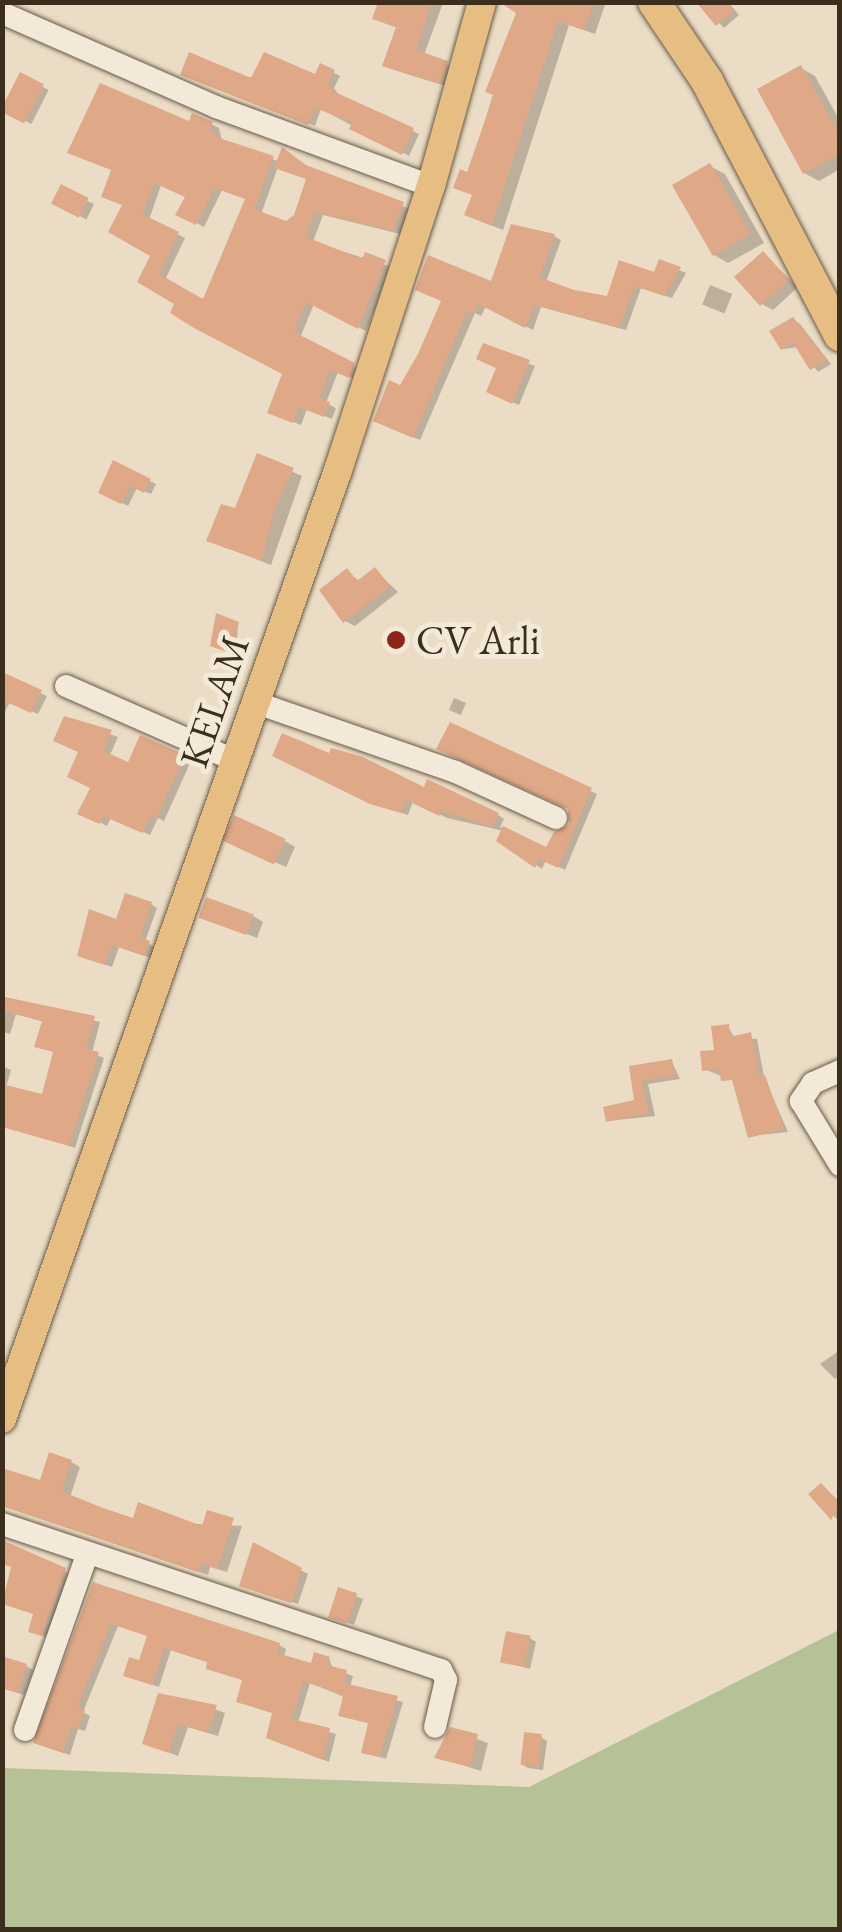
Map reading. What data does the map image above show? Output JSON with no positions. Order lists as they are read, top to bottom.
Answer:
{
  "streets": {
    "main road": ["KELAM"]
  },
  "places": ["CV Arli"]
}
